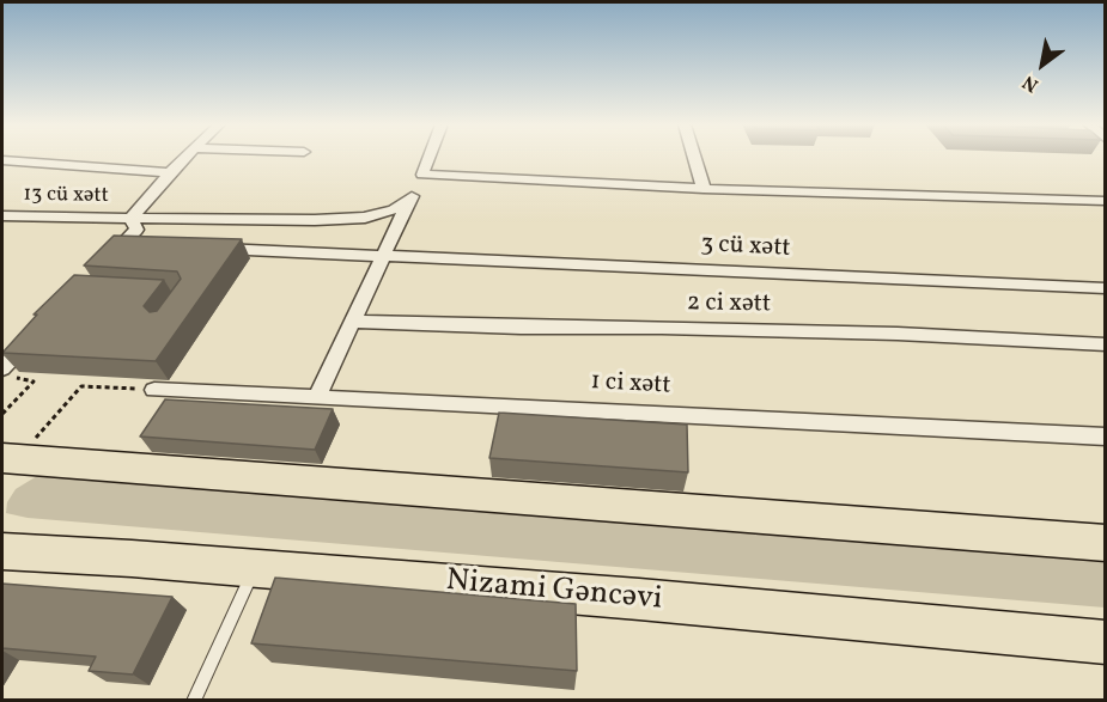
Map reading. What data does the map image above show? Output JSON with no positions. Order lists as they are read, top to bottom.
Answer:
{
  "streets": {
    "main road": ["Nizami Gəncəvi"],
    "street": [
      "13 cü xətt",
      "3 cü xətt",
      "2 ci xətt",
      "1 ci xətt"
    ]
  },
  "north": "bottom left"
}
